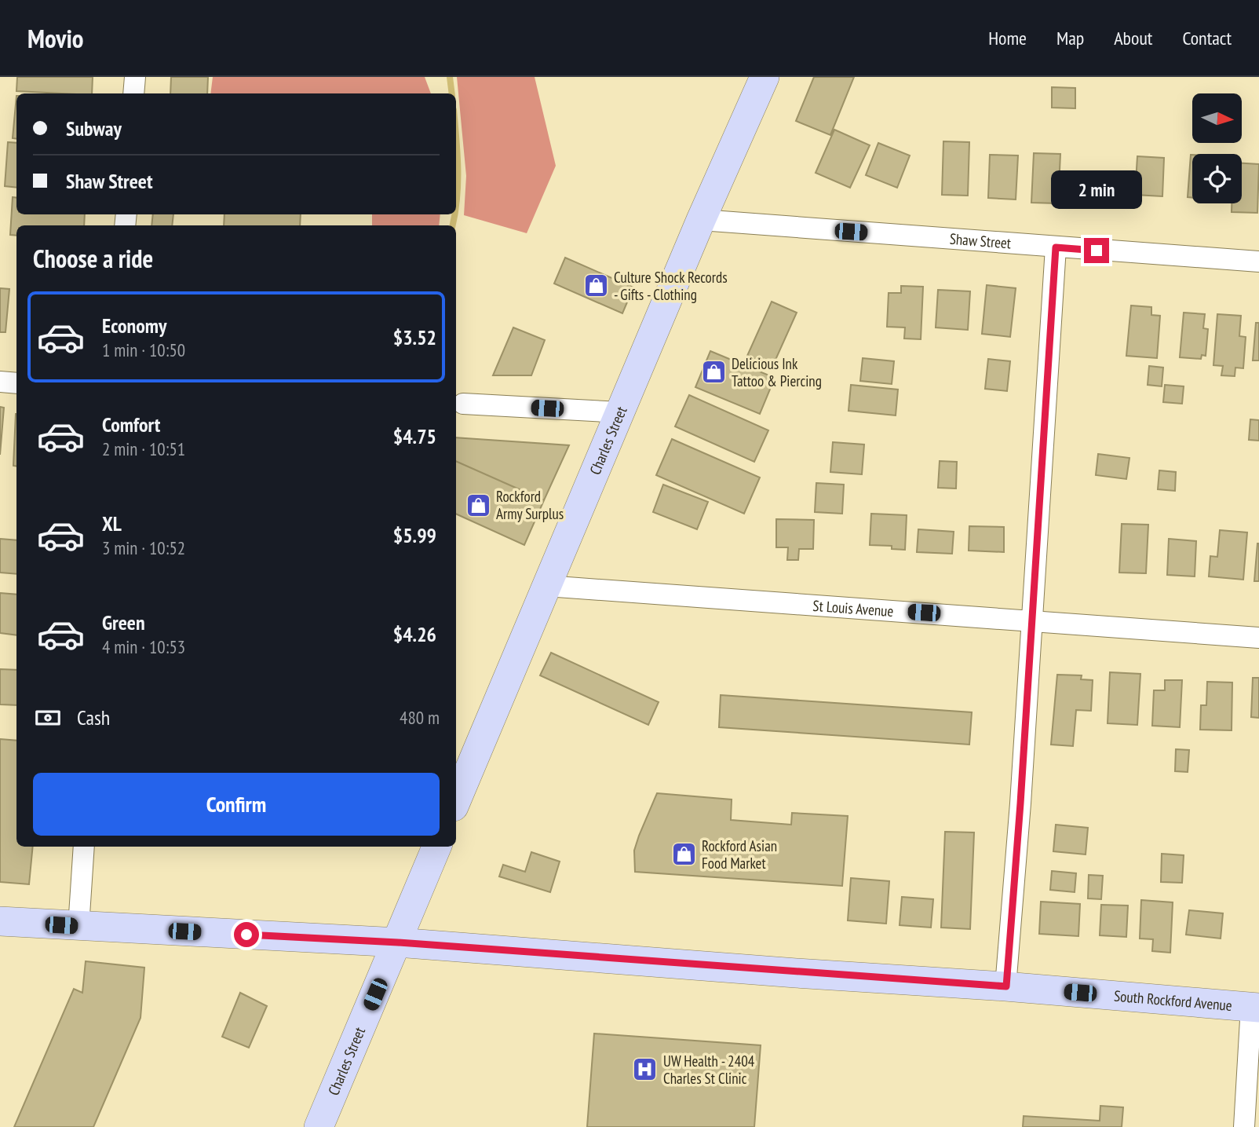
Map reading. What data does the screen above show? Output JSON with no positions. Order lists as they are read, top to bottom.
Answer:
{
  "streets": {
    "street": [
      "Shaw Street",
      "Charles Street",
      "St Louis Avenue",
      "South Rockford Avenue"
    ]
  },
  "crossings": [
    ["Shaw Street", "Charles Street"],
    ["Charles Street", "St Louis Avenue"],
    ["Charles Street", "South Rockford Avenue"]
  ],
  "places": {
    "shop": [
      "Culture Shock Records - Gifts - Clothing",
      "Delicious Ink Tattoo & Piercing",
      "Rockford Army Surplus",
      "Rockford Asian Food Market"
    ],
    "hospital": ["UW Health - 2404 Charles St Clinic"]
  },
  "north": "right",
  "page": {
    "header": "Movio",
    "nav": [
      "Home",
      "Map",
      "About",
      "Contact"
    ],
    "banner": ["Subway", "Shaw Street"],
    "bubble": "2 min",
    "heading": "Choose a ride",
    "list": [
      {
        "name": "Economy",
        "note": "1 min · 10:50",
        "value": "$3.52"
      },
      {
        "name": "Comfort",
        "note": "2 min · 10:51",
        "value": "$4.75"
      },
      {
        "name": "XL",
        "note": "3 min · 10:52",
        "value": "$5.99"
      },
      {
        "name": "Green",
        "note": "4 min · 10:53",
        "value": "$4.26"
      }
    ],
    "pay": ["Cash", "480 m"],
    "buttons": "Confirm"
  }
}
